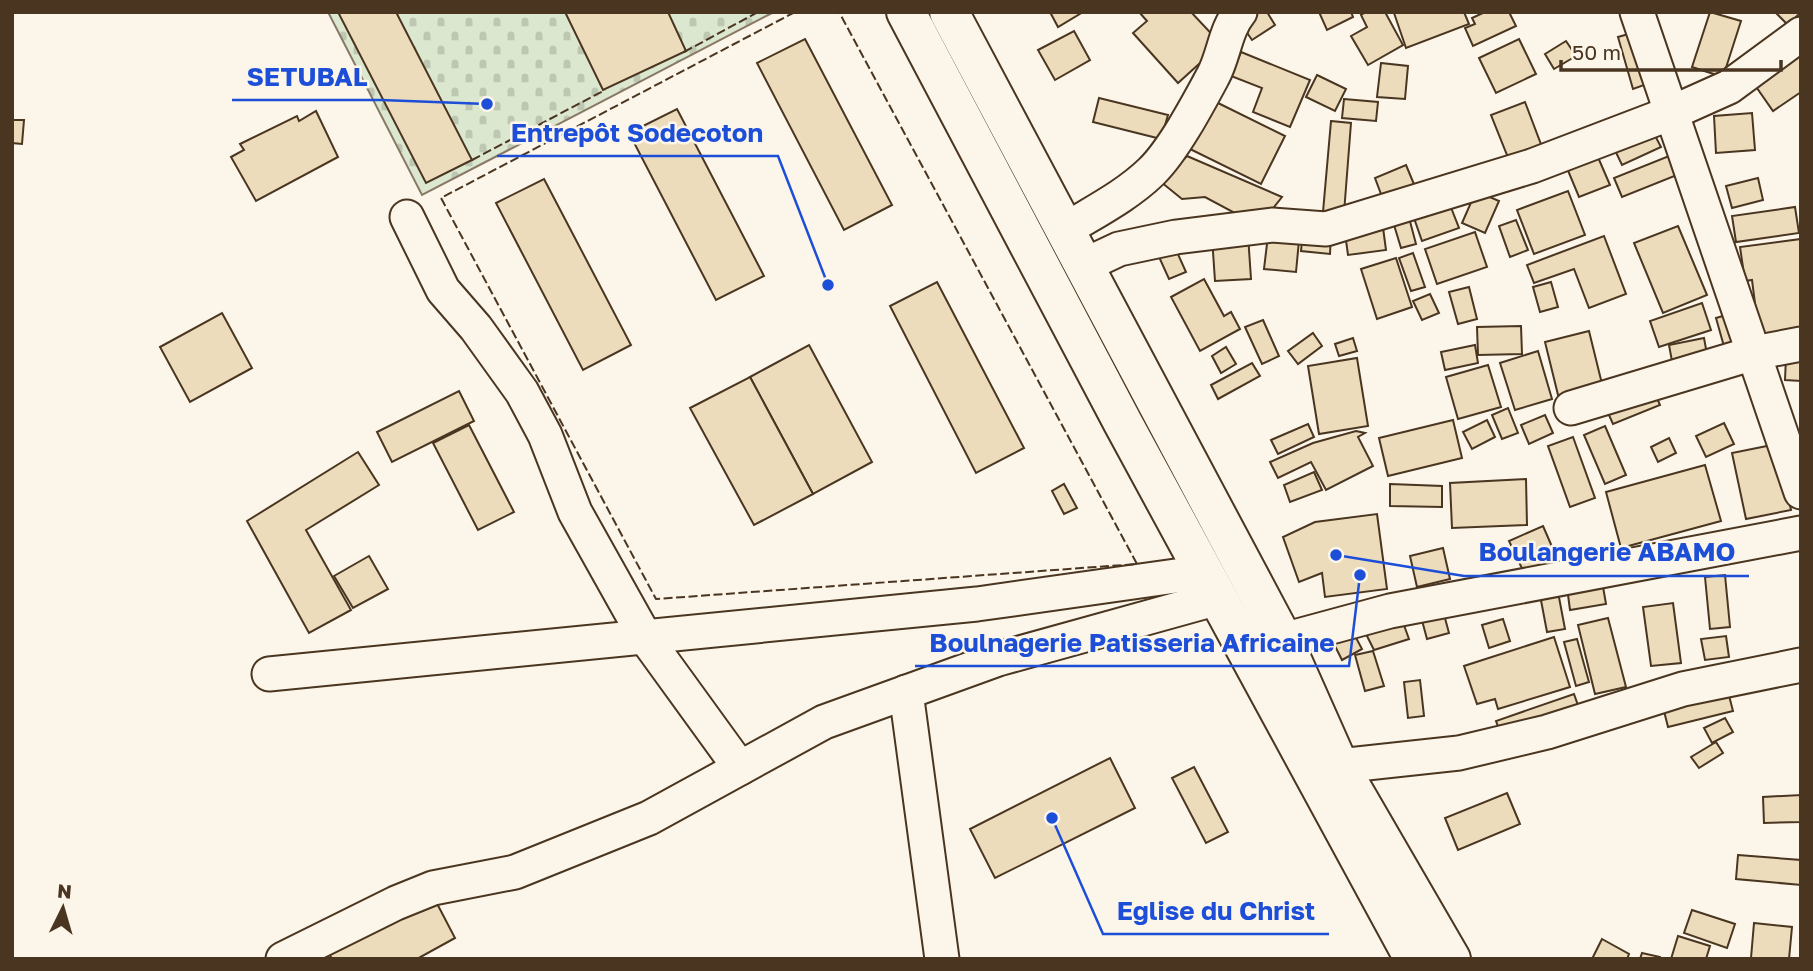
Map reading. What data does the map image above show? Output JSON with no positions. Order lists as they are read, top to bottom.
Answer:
{
  "places": [
    "SETUBAL",
    "Entrepôt Sodecoton",
    "Boulangerie ABAMO",
    "Boulnagerie Patisseria Africaine",
    "Eglise du Christ"
  ],
  "scale_bar": "50 m",
  "north": "top"
}
